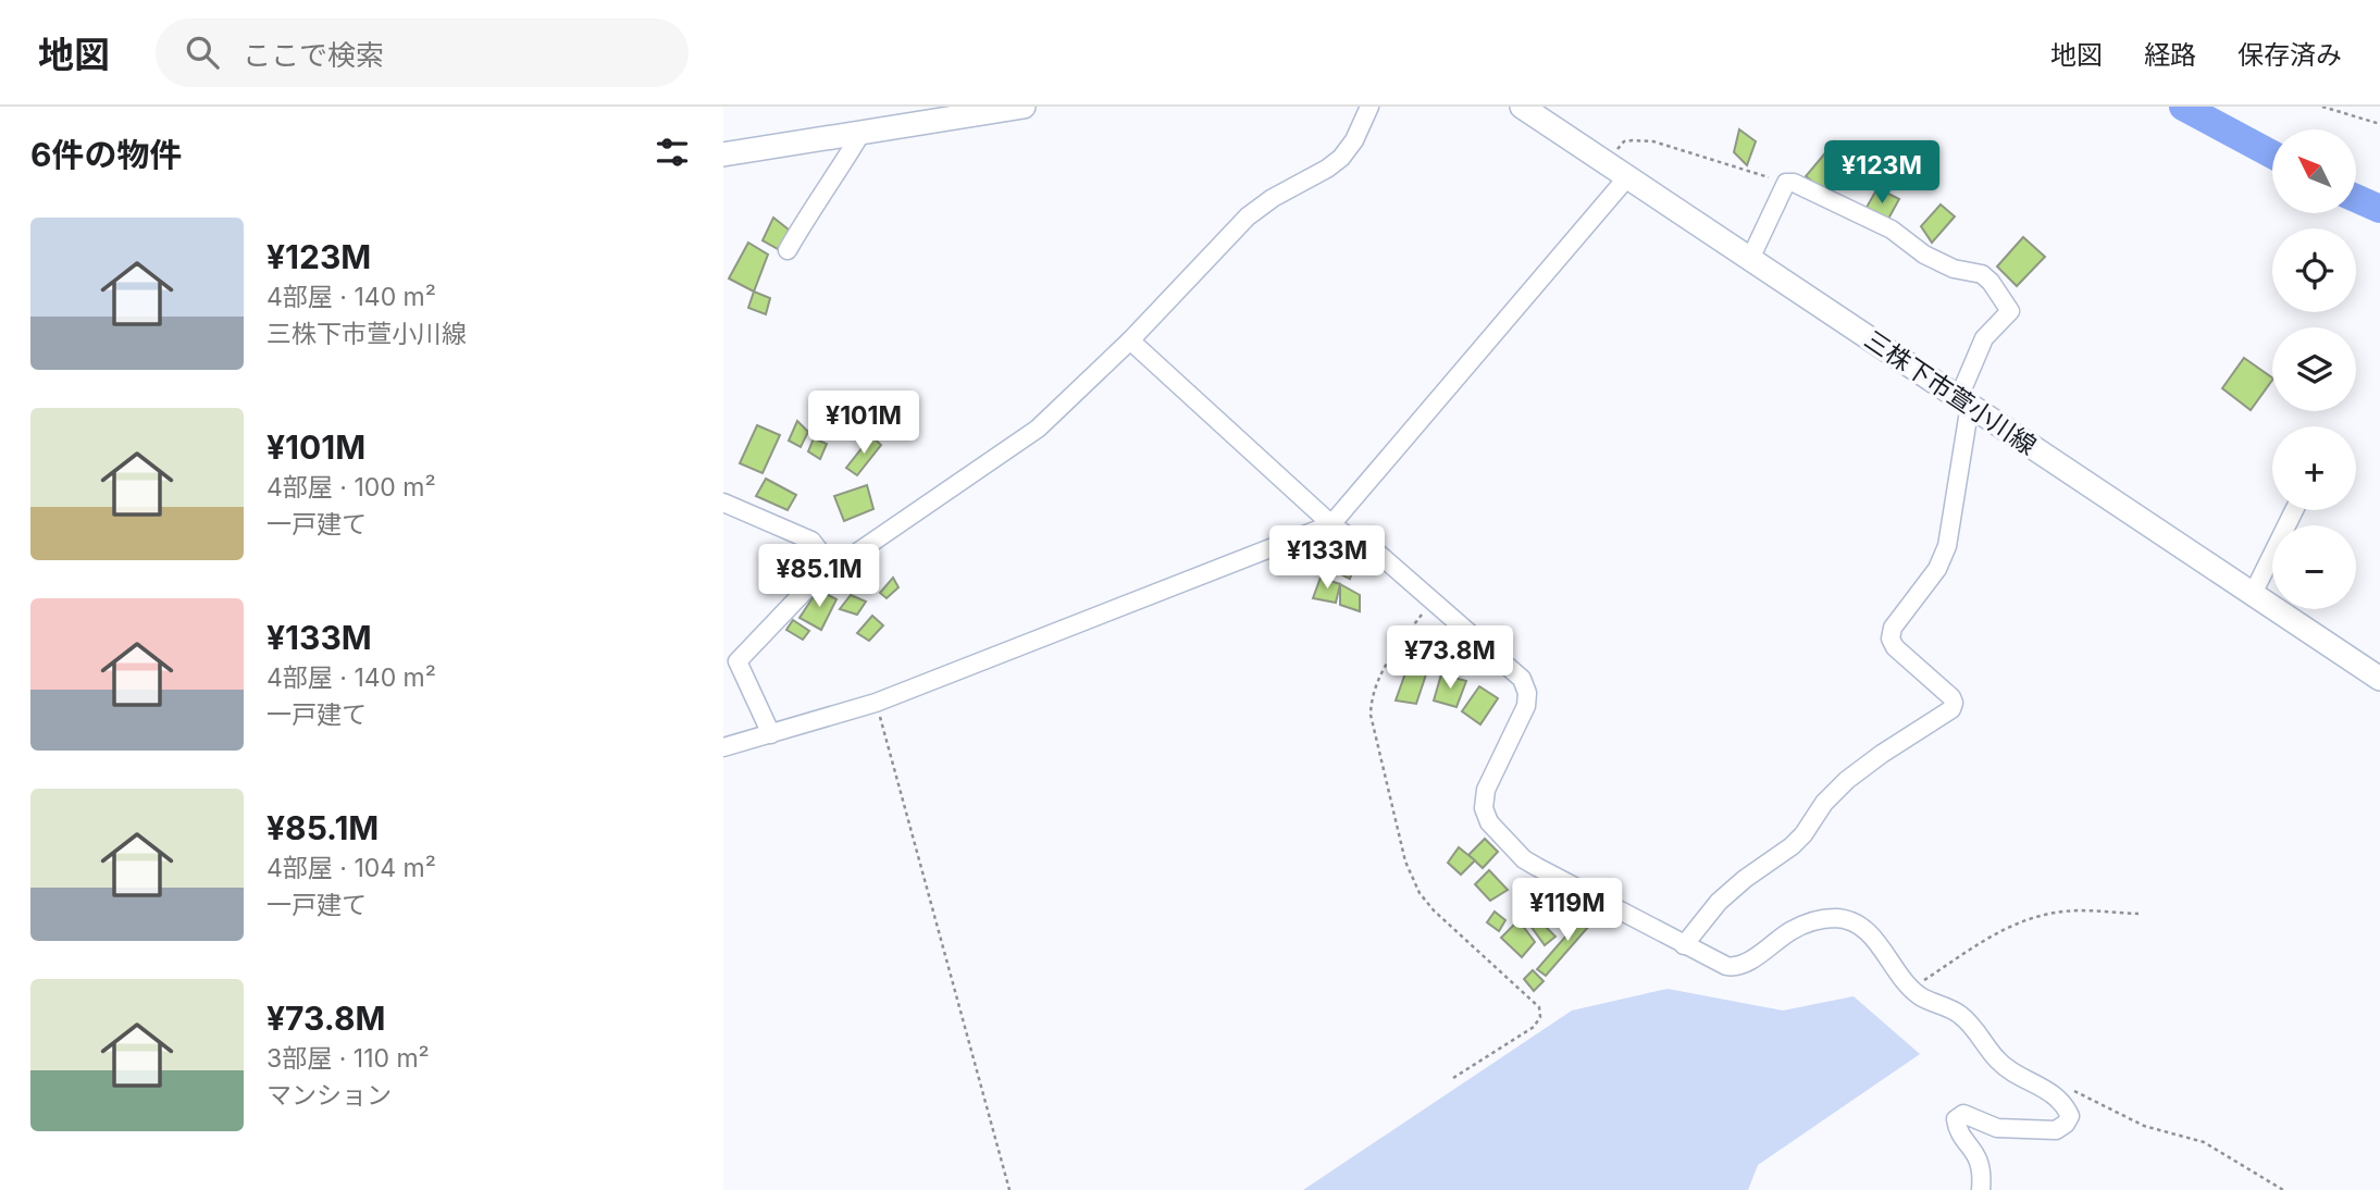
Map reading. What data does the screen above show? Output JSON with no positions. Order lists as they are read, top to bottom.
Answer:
{
  "streets": {
    "main road": ["三株下市萱小川線"]
  },
  "north": "top left",
  "page": {
    "header": "地図",
    "search": "ここで検索",
    "nav": ["地図", "経路", "保存済み"],
    "heading": "6件の物件",
    "map_buttons": ["+", "−"],
    "price": [
      "¥123M",
      "¥101M",
      "¥133M",
      "¥85.1M",
      "¥73.8M",
      "¥119M"
    ],
    "list": [
      {
        "name": "¥123M",
        "note": "4部屋 · 140 m² · 三株下市萱小川線"
      },
      {
        "name": "¥101M",
        "note": "4部屋 · 100 m² · 一戸建て"
      },
      {
        "name": "¥133M",
        "note": "4部屋 · 140 m² · 一戸建て"
      },
      {
        "name": "¥85.1M",
        "note": "4部屋 · 104 m² · 一戸建て"
      },
      {
        "name": "¥73.8M",
        "note": "3部屋 · 110 m² · マンション"
      }
    ]
  }
}
